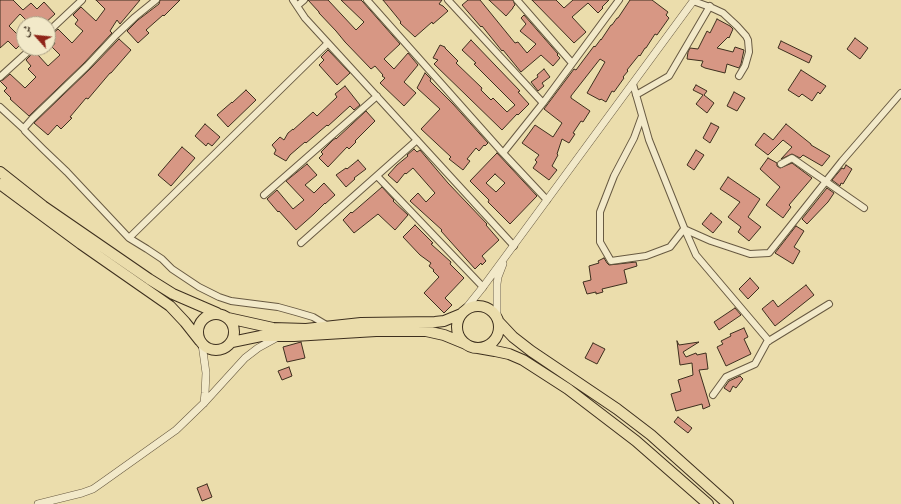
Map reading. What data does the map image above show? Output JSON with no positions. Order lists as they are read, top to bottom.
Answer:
{
  "north": "top left"
}
